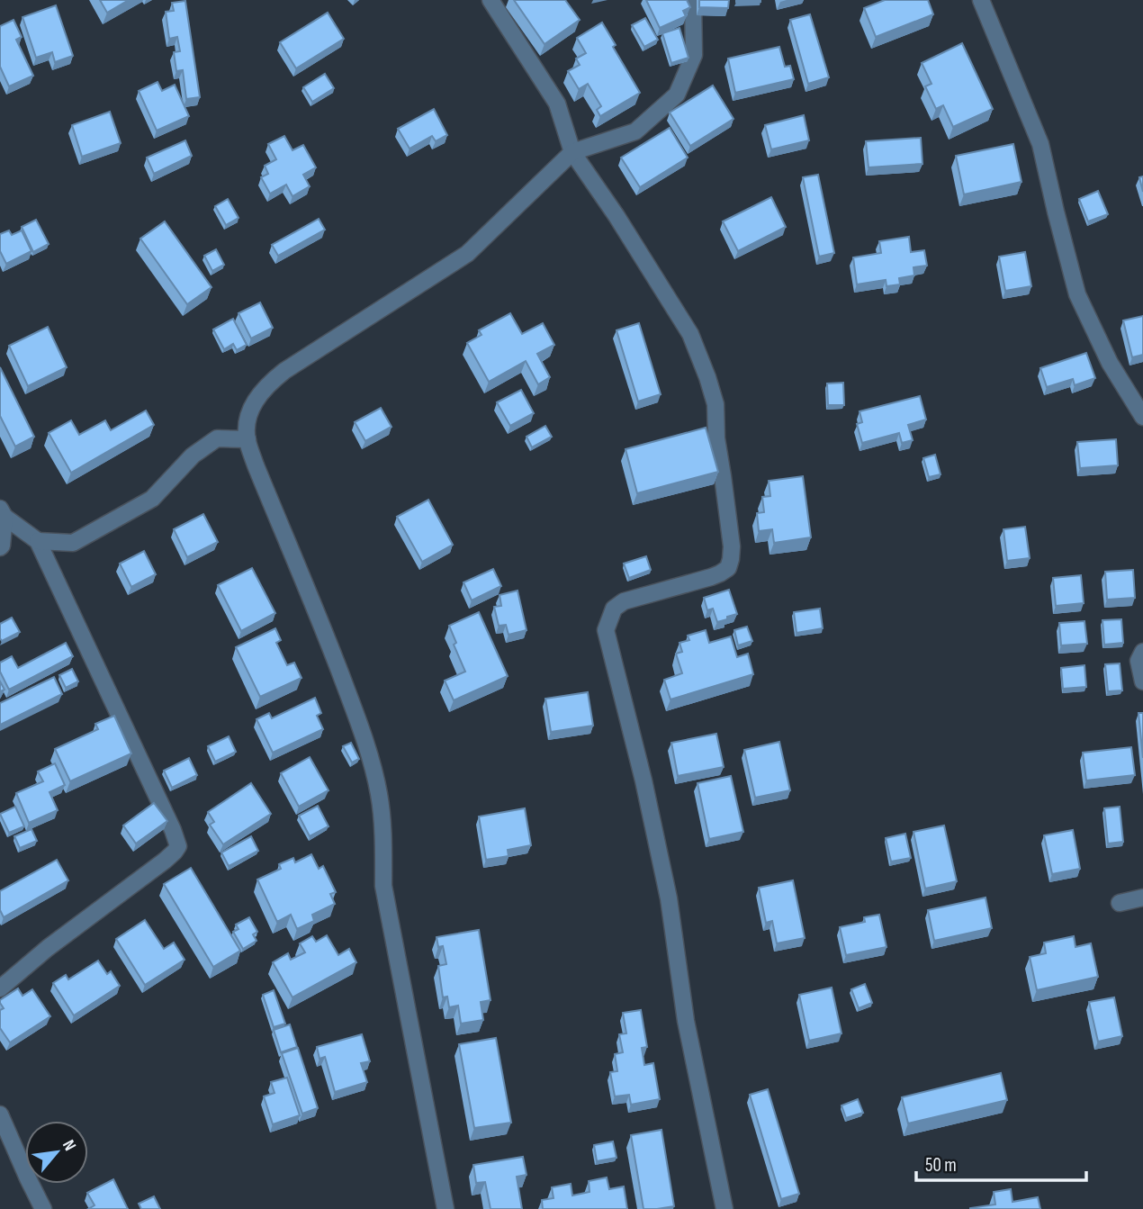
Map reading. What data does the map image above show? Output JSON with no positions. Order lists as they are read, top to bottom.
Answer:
{
  "scale_bar": "50 m",
  "north": "top right"
}
